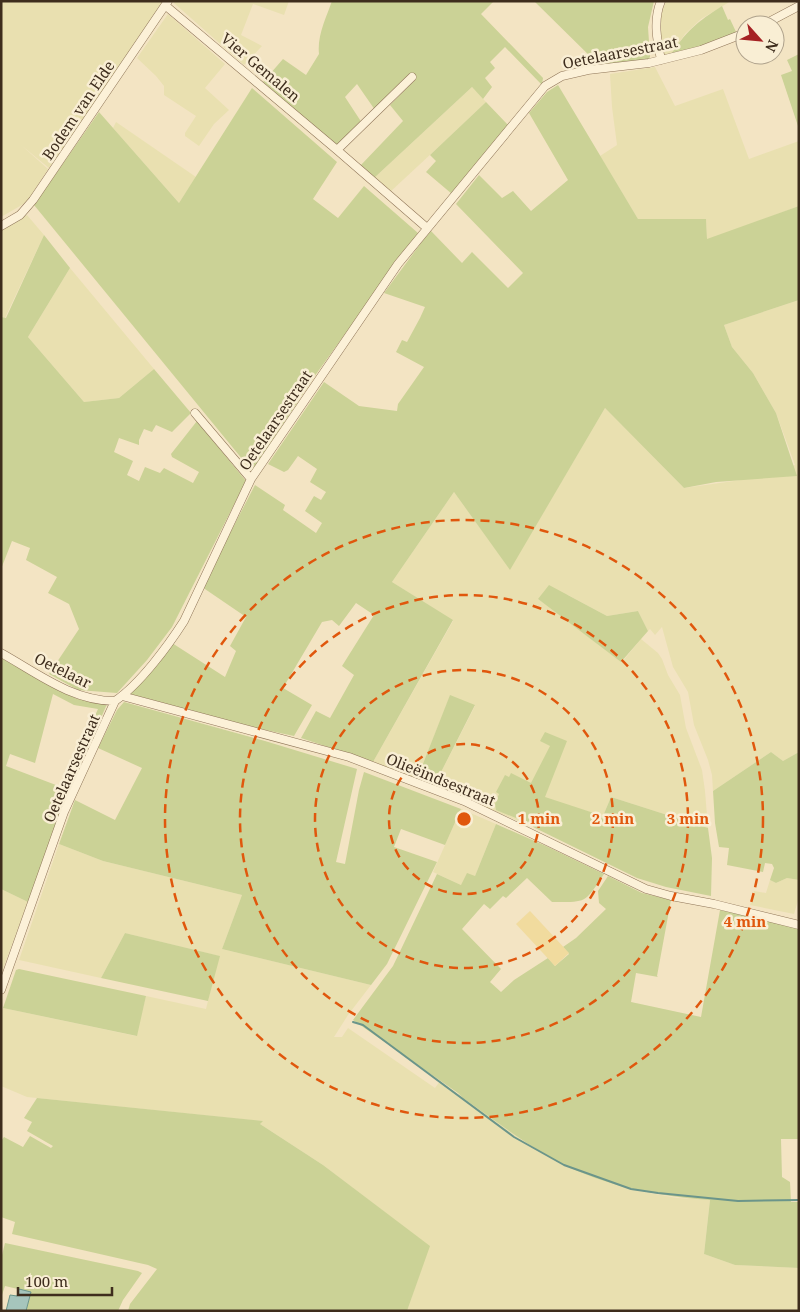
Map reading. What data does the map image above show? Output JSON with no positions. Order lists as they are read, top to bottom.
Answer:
{
  "streets": {
    "street": [
      "Oetelaarsestraat",
      "Vier Gemalen",
      "Bodem van Elde",
      "Oetelaar",
      "Olieëindsestraat"
    ]
  },
  "crossings": [
    ["Oetelaarsestraat", "Vier Gemalen"],
    ["Oetelaarsestraat", "Oetelaar"],
    ["Oetelaarsestraat", "Olieëindsestraat"],
    ["Vier Gemalen", "Bodem van Elde"]
  ],
  "scale_bar": "100 m",
  "north": "bottom right",
  "rings": [
    "1 min",
    "2 min",
    "3 min",
    "4 min"
  ]
}
